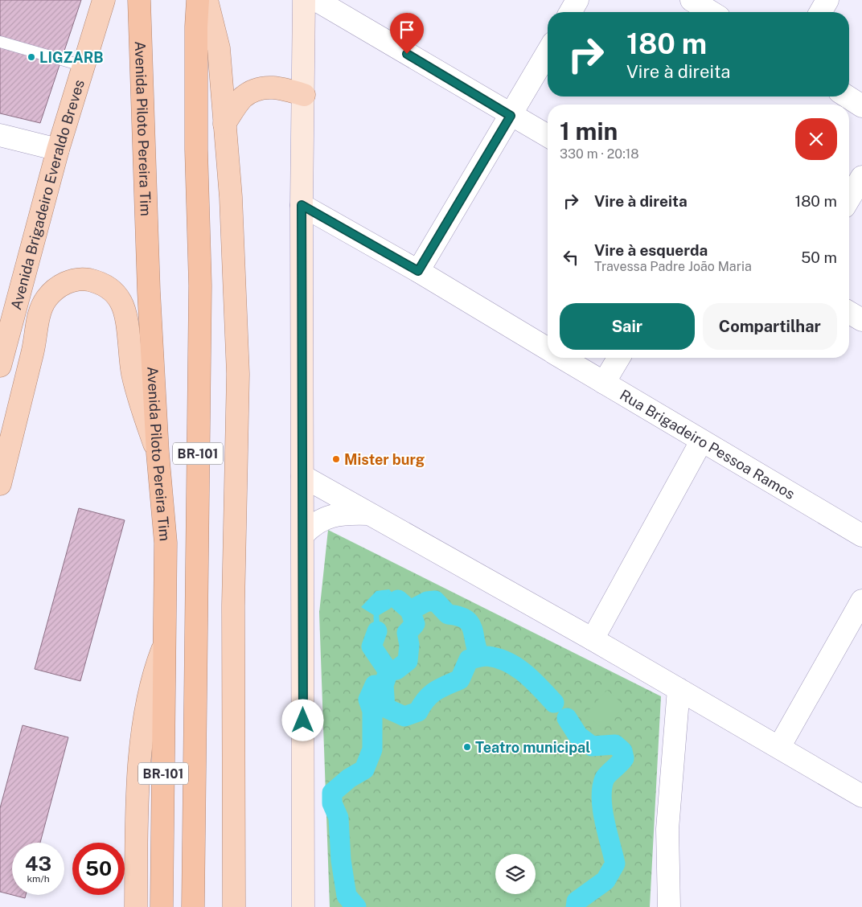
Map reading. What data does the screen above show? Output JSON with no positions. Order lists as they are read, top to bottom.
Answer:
{
  "streets": {
    "highway": ["Avenida Piloto Pereira Tim", "BR-101"],
    "main road": ["Avenida Brigadeiro Everaldo Breves"],
    "street": ["Rua Brigadeiro Pessoa Ramos"]
  },
  "crossings": [
    ["Avenida Piloto Pereira Tim", "Avenida Brigadeiro Everaldo Breves"]
  ],
  "places": ["LIGZARB", "Mister burg", "Teatro municipal"],
  "page": {
    "turn": ["180 m", "Vire à direita"],
    "heading": ["1 min", "330 m · 20:18"],
    "list": [
      {
        "name": "Vire à direita",
        "value": "180 m"
      },
      {
        "name": "Vire à esquerda",
        "note": "Travessa Padre João Maria",
        "value": "50 m"
      }
    ],
    "buttons": ["Sair", "Compartilhar"],
    "speed": "43 km/h",
    "limit": "50"
  }
}
